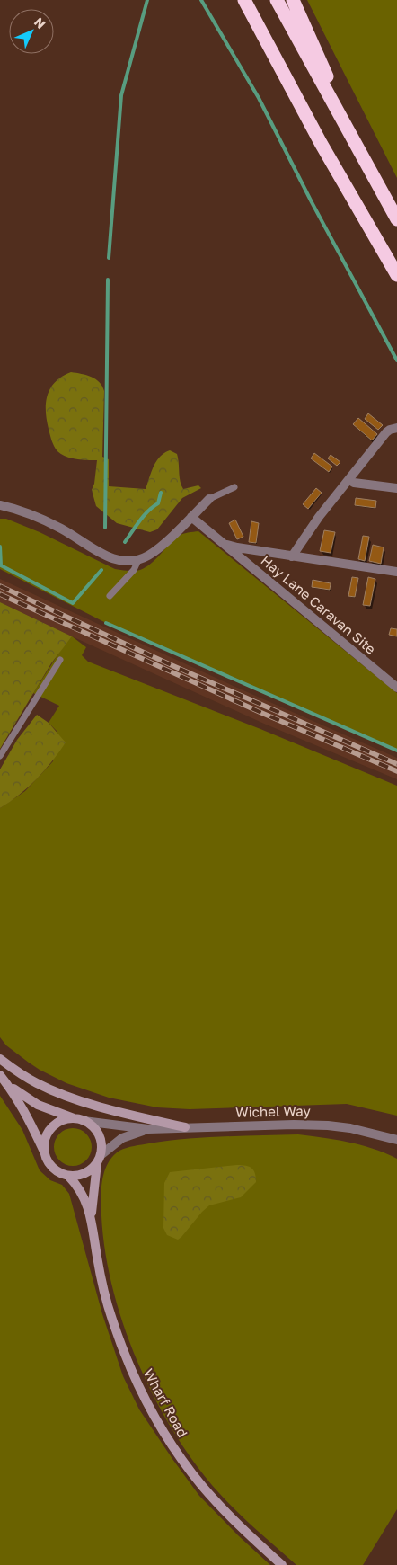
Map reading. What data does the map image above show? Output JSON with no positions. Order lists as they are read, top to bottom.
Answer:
{
  "streets": {
    "main road": ["Wharf Road"],
    "street": ["Hay Lane Caravan Site", "Wichel Way"]
  },
  "crossings": [
    ["Wichel Way", "Wharf Road"]
  ],
  "north": "top right"
}
